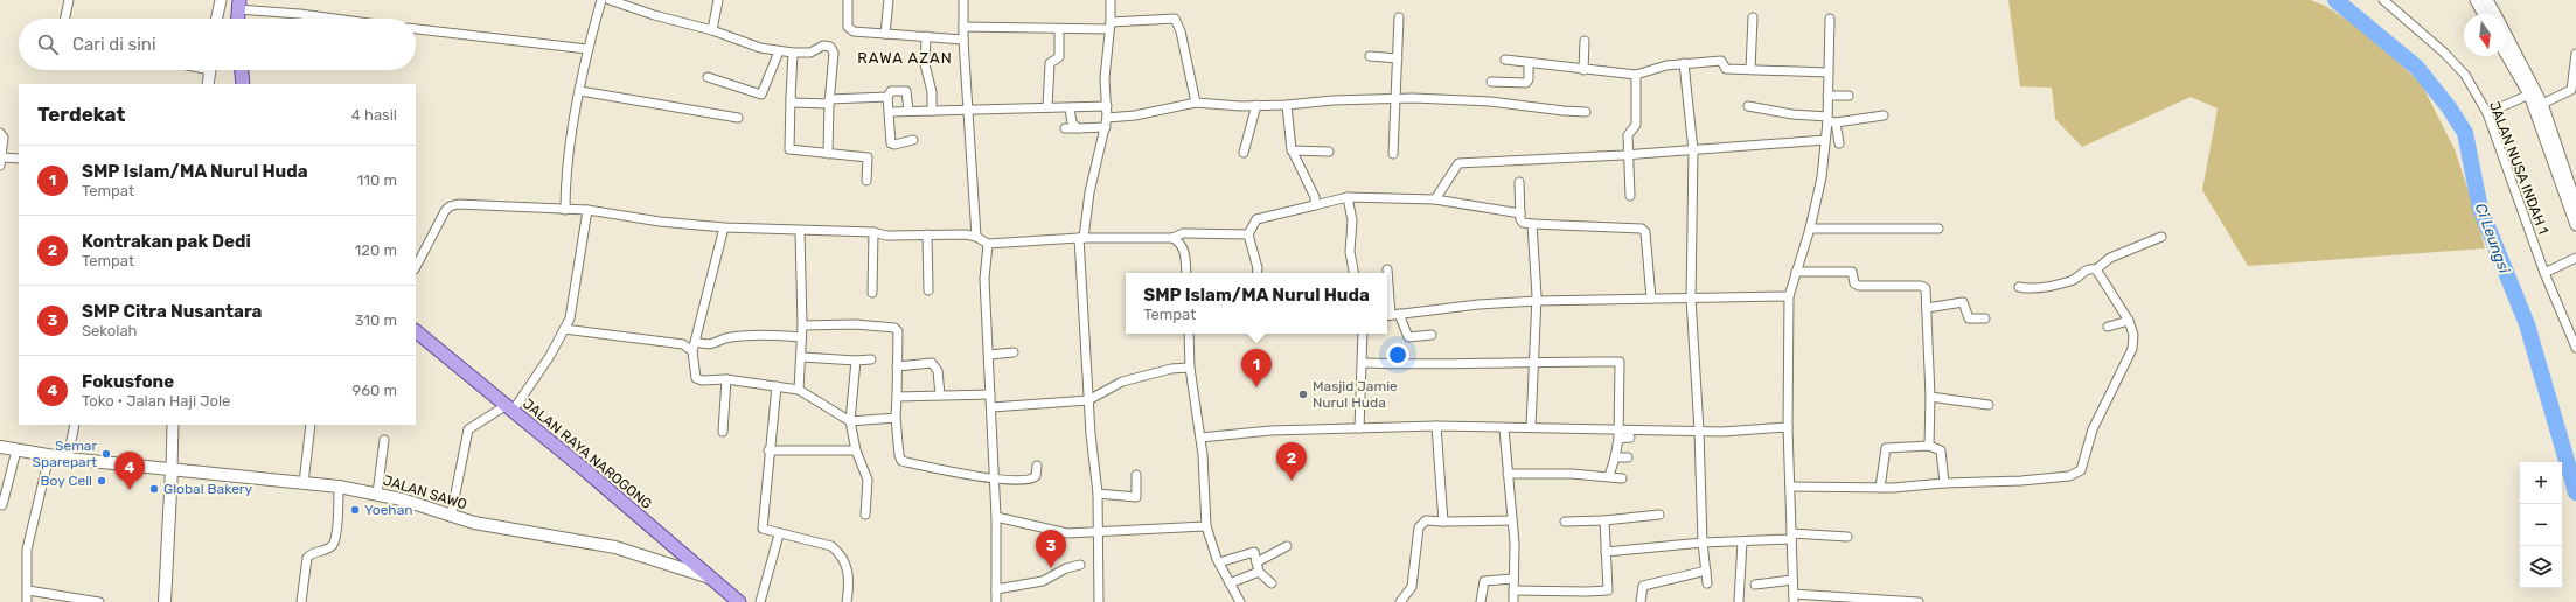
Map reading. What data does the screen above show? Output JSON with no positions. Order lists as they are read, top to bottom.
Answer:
{
  "streets": {
    "main road": ["JALAN RAYA NAROGONG", "JALAN SAWO"],
    "street": ["JALAN NUSA INDAH 1"]
  },
  "crossings": [
    ["JALAN RAYA NAROGONG", "JALAN SAWO"]
  ],
  "districts": ["RAWA AZAN"],
  "water": ["Ci Leungsi"],
  "places": [
    "Masjid Jamie Nurul Huda",
    "Semar Sparepart",
    "Boy Cell",
    "Global Bakery",
    "Yoehan"
  ],
  "north": "bottom",
  "page": {
    "search": "Cari di sini",
    "heading": ["Terdekat", "4 hasil"],
    "list": [
      {
        "mark": "1",
        "name": "SMP Islam/MA Nurul Huda",
        "note": "Tempat",
        "value": "110 m"
      },
      {
        "mark": "2",
        "name": "Kontrakan pak Dedi",
        "note": "Tempat",
        "value": "120 m"
      },
      {
        "mark": "3",
        "name": "SMP Citra Nusantara",
        "note": "Sekolah",
        "value": "310 m"
      },
      {
        "mark": "4",
        "name": "Fokusfone",
        "note": "Toko · Jalan Haji Jole",
        "value": "960 m"
      }
    ],
    "popup": ["SMP Islam/MA Nurul Huda", "Tempat"],
    "pins": [
      "1",
      "2",
      "4",
      "3"
    ],
    "map_buttons": ["+", "−"]
  }
}
